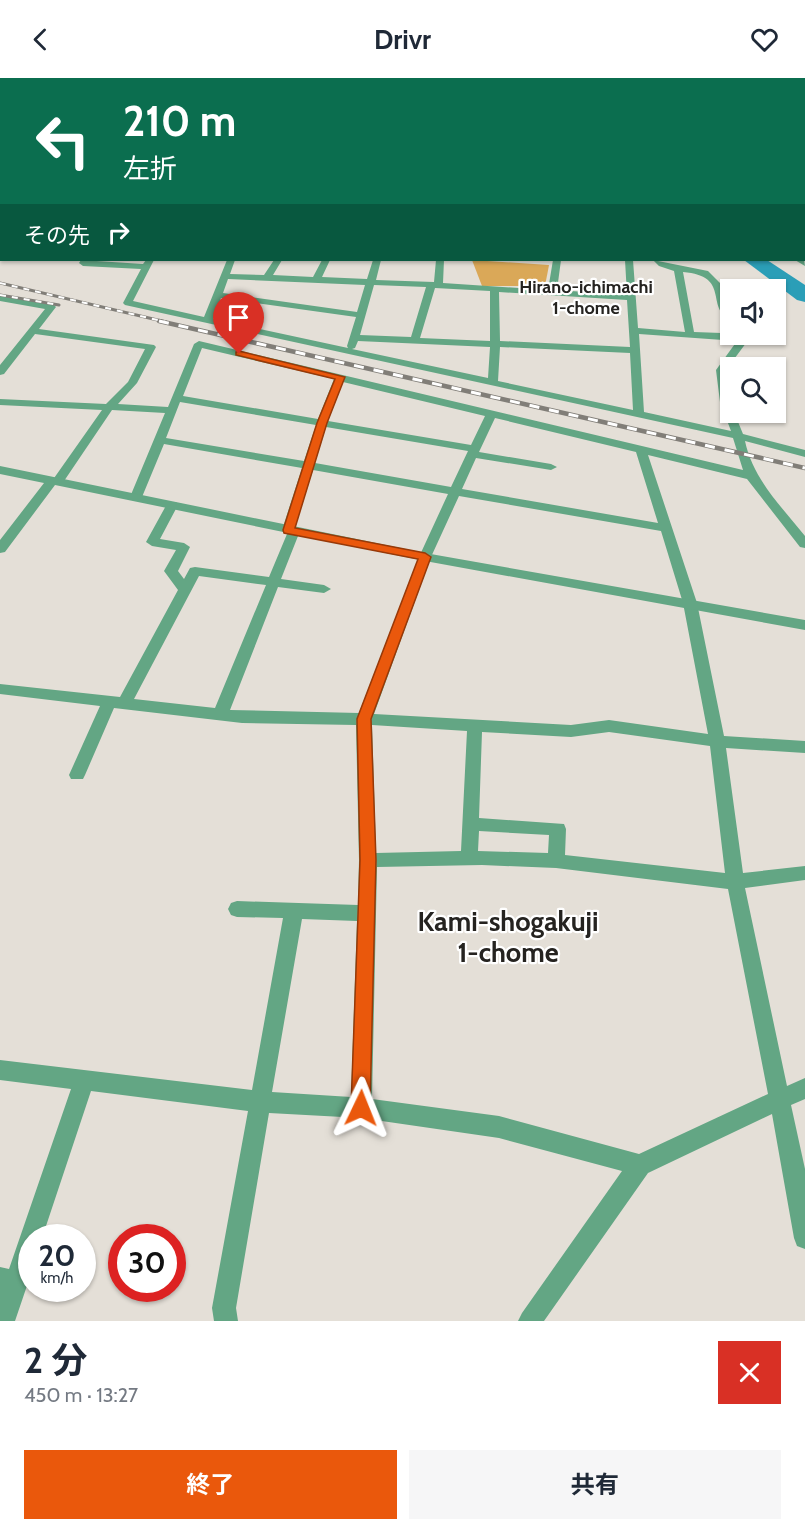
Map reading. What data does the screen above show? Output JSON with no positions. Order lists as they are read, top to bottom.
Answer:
{
  "districts": ["Hirano-ichimachi 1-chome", "Kami-shogakuji 1-chome"],
  "page": {
    "header": "Drivr",
    "turn": ["210 m", "左折"],
    "then": "その先",
    "speed": "20 km/h",
    "limit": "30",
    "heading": ["2 分", "450 m · 13:27"],
    "buttons": ["終了", "共有"]
  }
}
